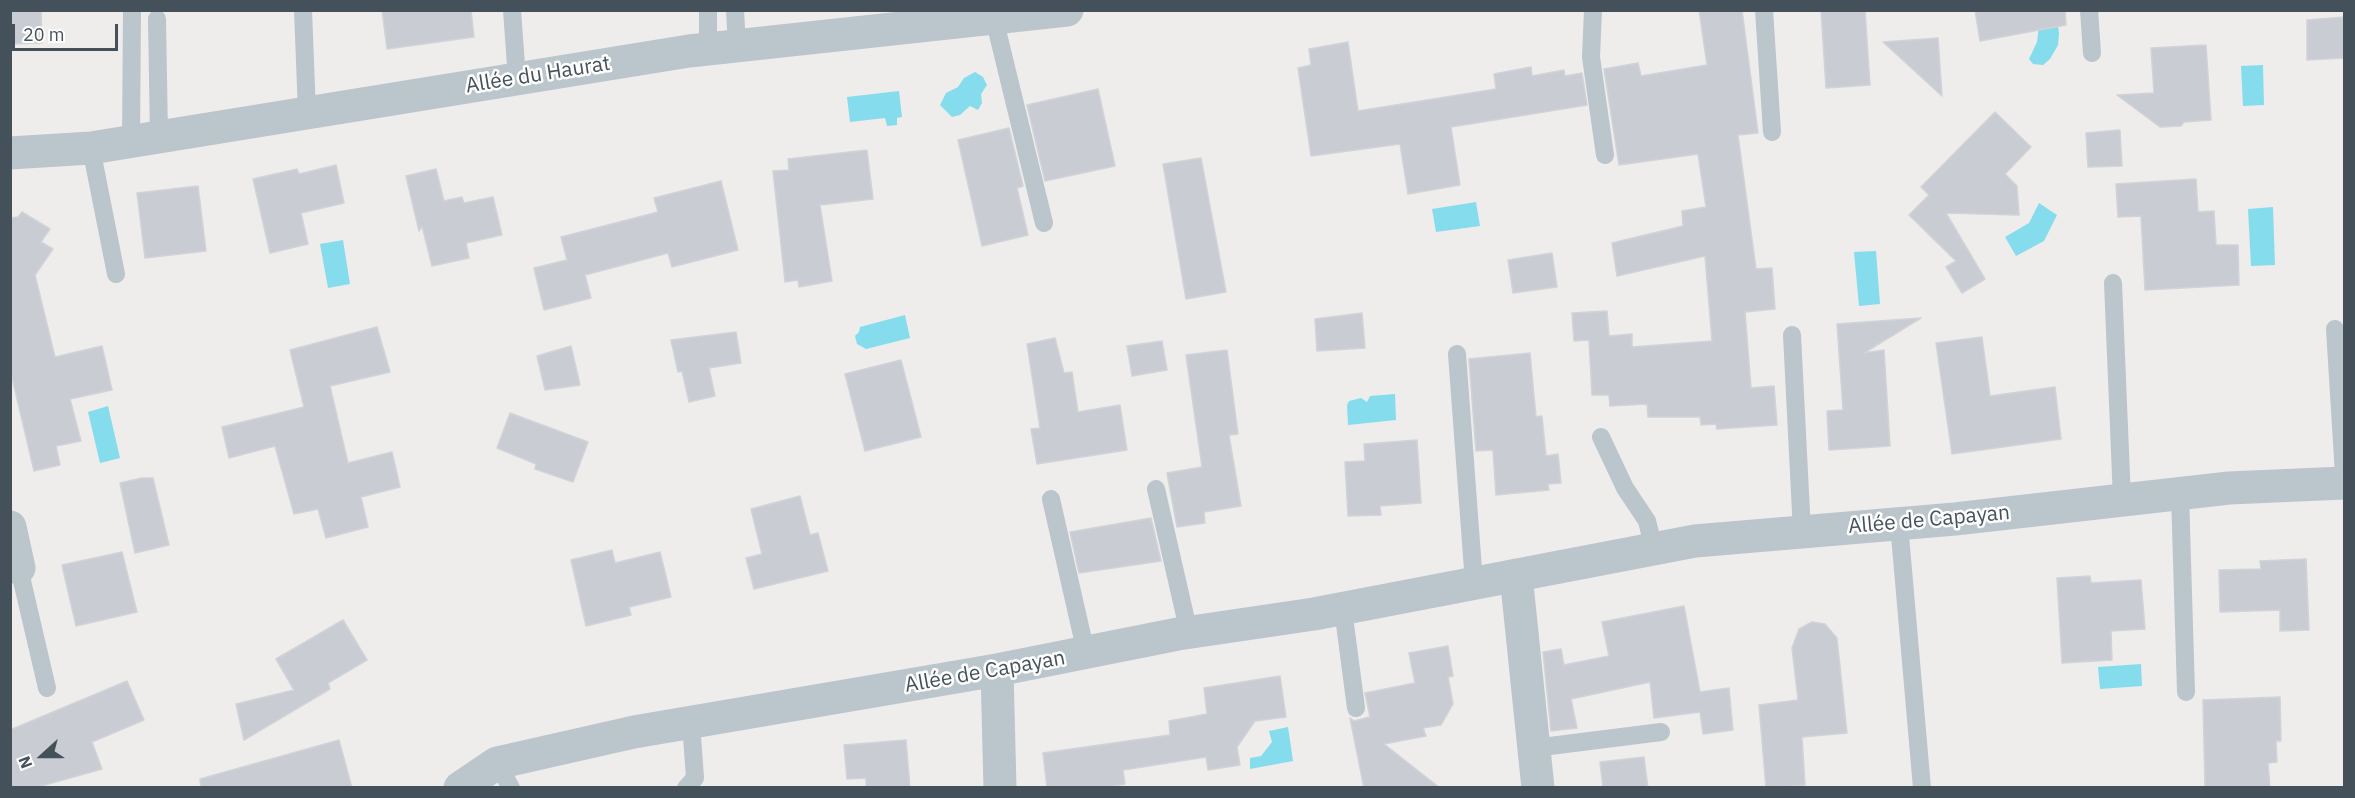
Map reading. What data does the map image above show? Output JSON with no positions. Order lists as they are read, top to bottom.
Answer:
{
  "streets": {
    "street": ["Allée du Haurat", "Allée de Capayan"]
  },
  "scale_bar": "20 m",
  "north": "left"
}
